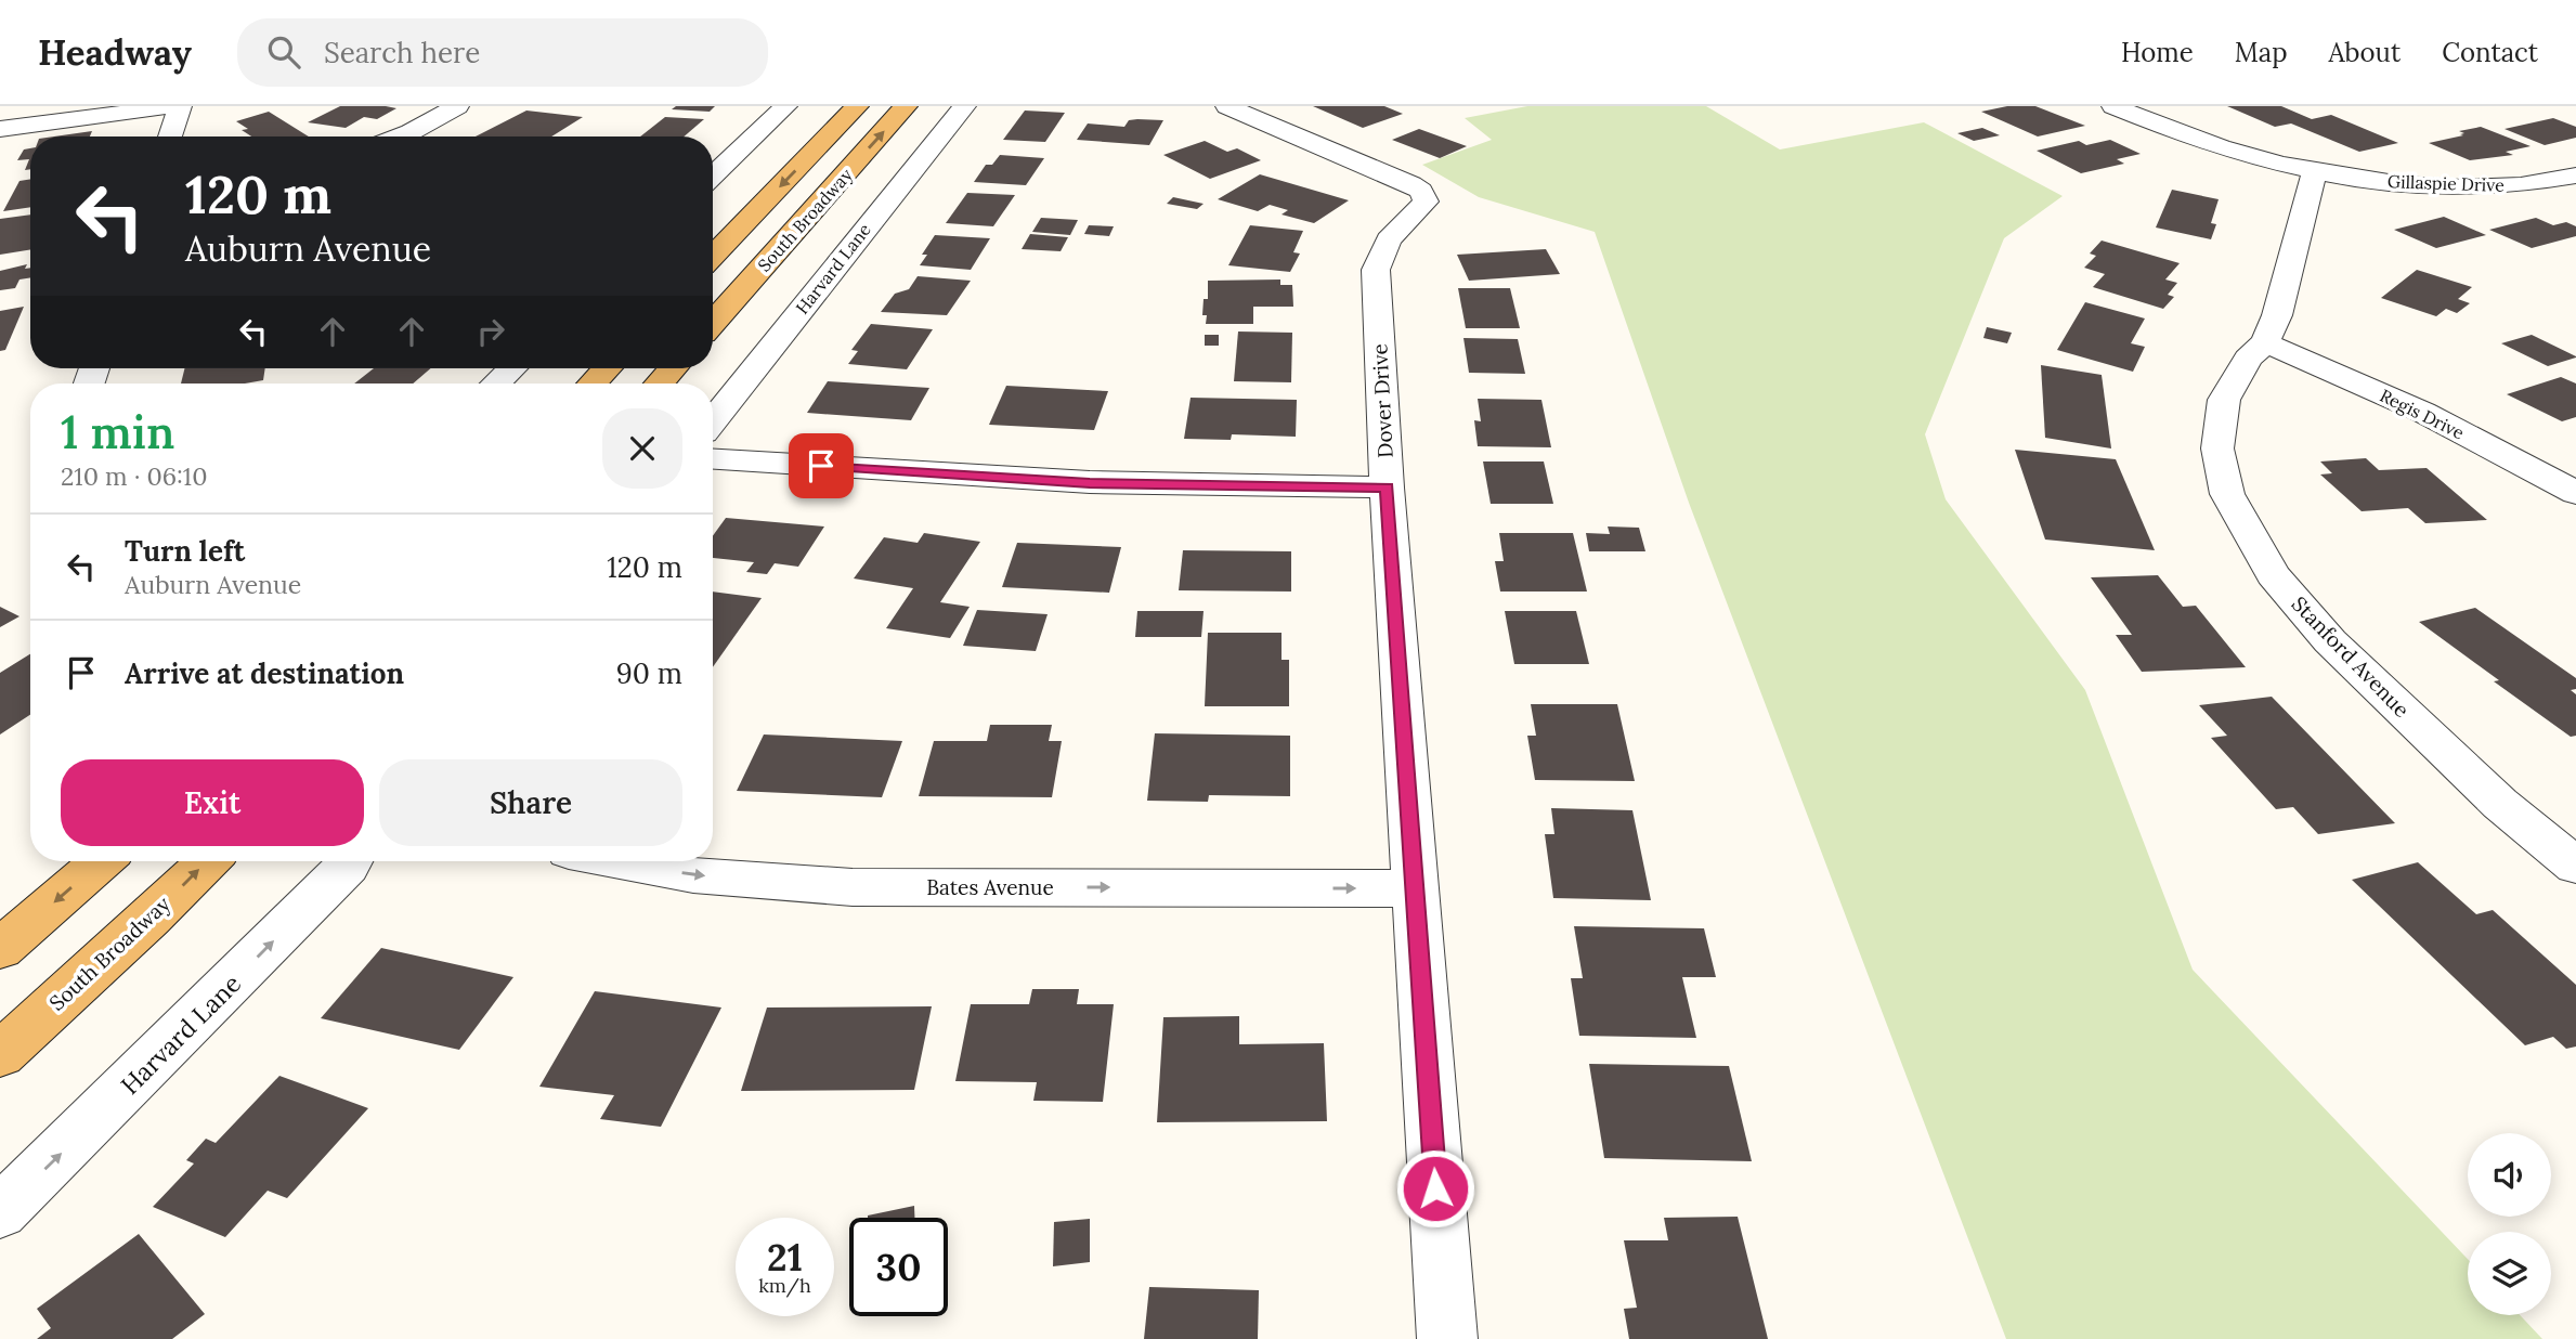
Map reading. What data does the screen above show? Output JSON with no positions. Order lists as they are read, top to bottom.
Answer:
{
  "streets": {
    "main road": ["South Broadway"],
    "street": [
      "Gillaspie Drive",
      "Harvard Lane",
      "Dover Drive",
      "Regis Drive",
      "Stanford Avenue",
      "Bates Avenue"
    ]
  },
  "crossings": [
    ["Gillaspie Drive", "Stanford Avenue"],
    ["Dover Drive", "Bates Avenue"],
    ["Regis Drive", "Stanford Avenue"]
  ],
  "one_way": ["Harvard Lane", "Bates Avenue"],
  "page": {
    "header": "Headway",
    "search": "Search here",
    "nav": [
      "Home",
      "Map",
      "About",
      "Contact"
    ],
    "turn": ["120 m", "Auburn Avenue"],
    "heading": ["1 min", "210 m · 06:10"],
    "list": [
      {
        "name": "Turn left",
        "note": "Auburn Avenue",
        "value": "120 m"
      },
      {
        "name": "Arrive at destination",
        "value": "90 m"
      }
    ],
    "buttons": ["Exit", "Share"],
    "speed": "21 km/h",
    "limit": "30"
  }
}
